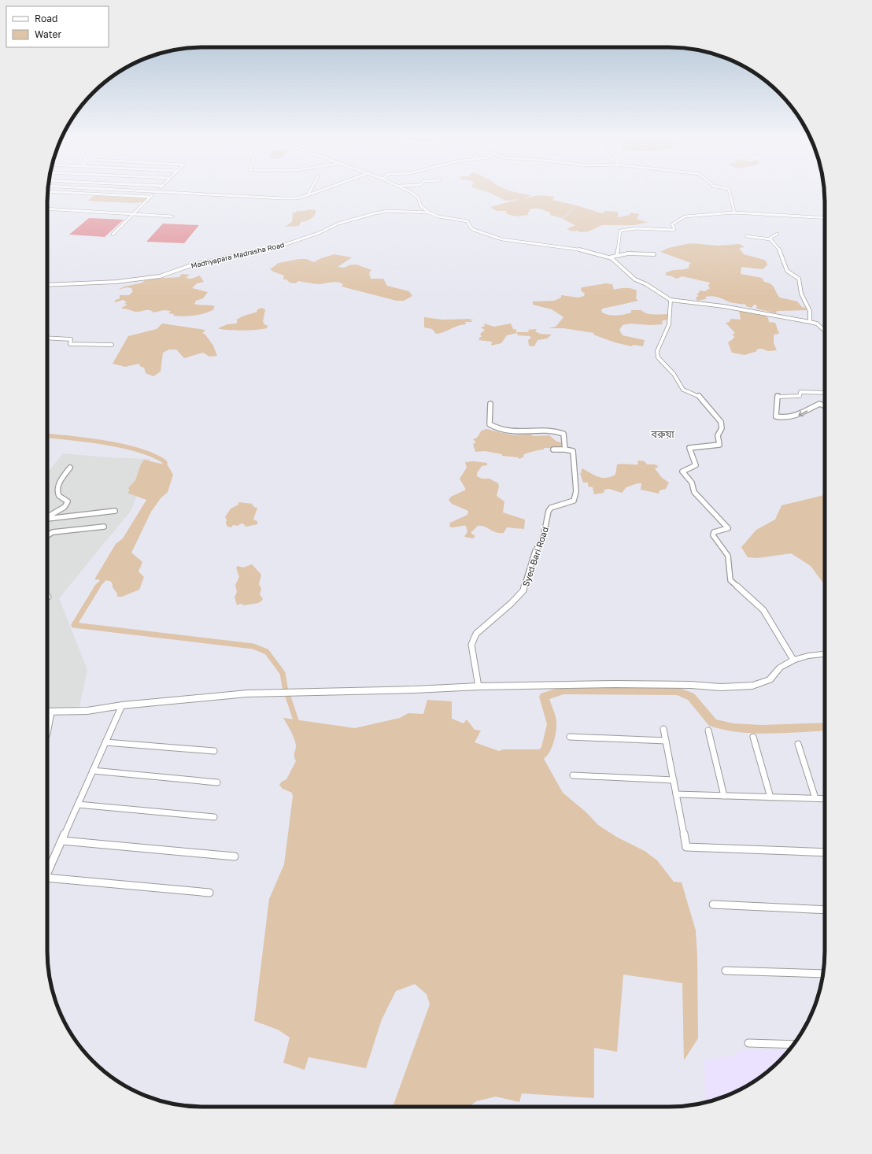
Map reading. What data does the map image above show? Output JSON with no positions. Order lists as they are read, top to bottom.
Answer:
{
  "streets": {
    "street": ["Madhyapara Madrasha Road", "Syed Bari Road"]
  },
  "districts": ["বরুয়া"],
  "legend": ["Road", "Water"]
}
